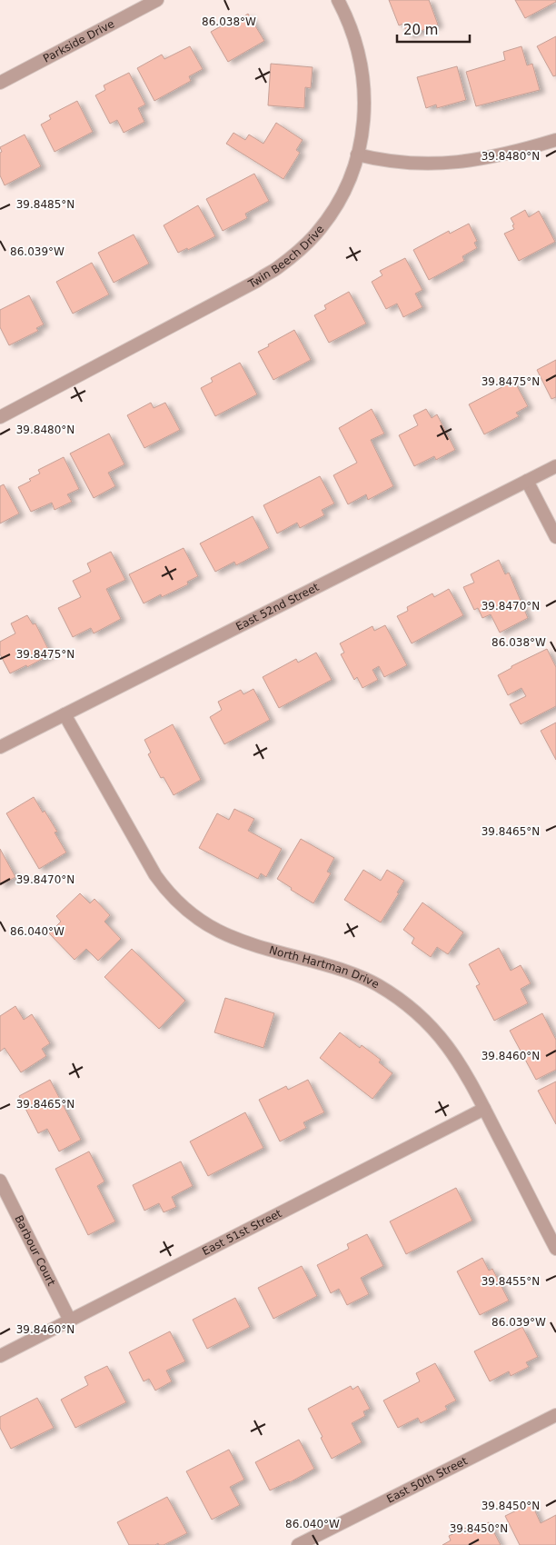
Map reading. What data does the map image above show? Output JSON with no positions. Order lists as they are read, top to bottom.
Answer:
{
  "streets": {
    "street": [
      "Parkside Drive",
      "Twin Beech Drive",
      "East 52nd Street",
      "North Hartman Drive",
      "East 51st Street",
      "Barbour Court",
      "East 50th Street"
    ]
  },
  "crossings": [
    ["East 52nd Street", "North Hartman Drive"],
    ["North Hartman Drive", "East 51st Street"],
    ["East 51st Street", "Barbour Court"]
  ],
  "scale_bar": "20 m",
  "coordinates": [
    "86.038°W",
    "39.8480°N",
    "39.8485°N",
    "86.039°W",
    "39.8475°N",
    "39.8470°N",
    "39.8465°N",
    "86.040°W",
    "39.8460°N",
    "39.8455°N",
    "39.8450°N"
  ]
}
